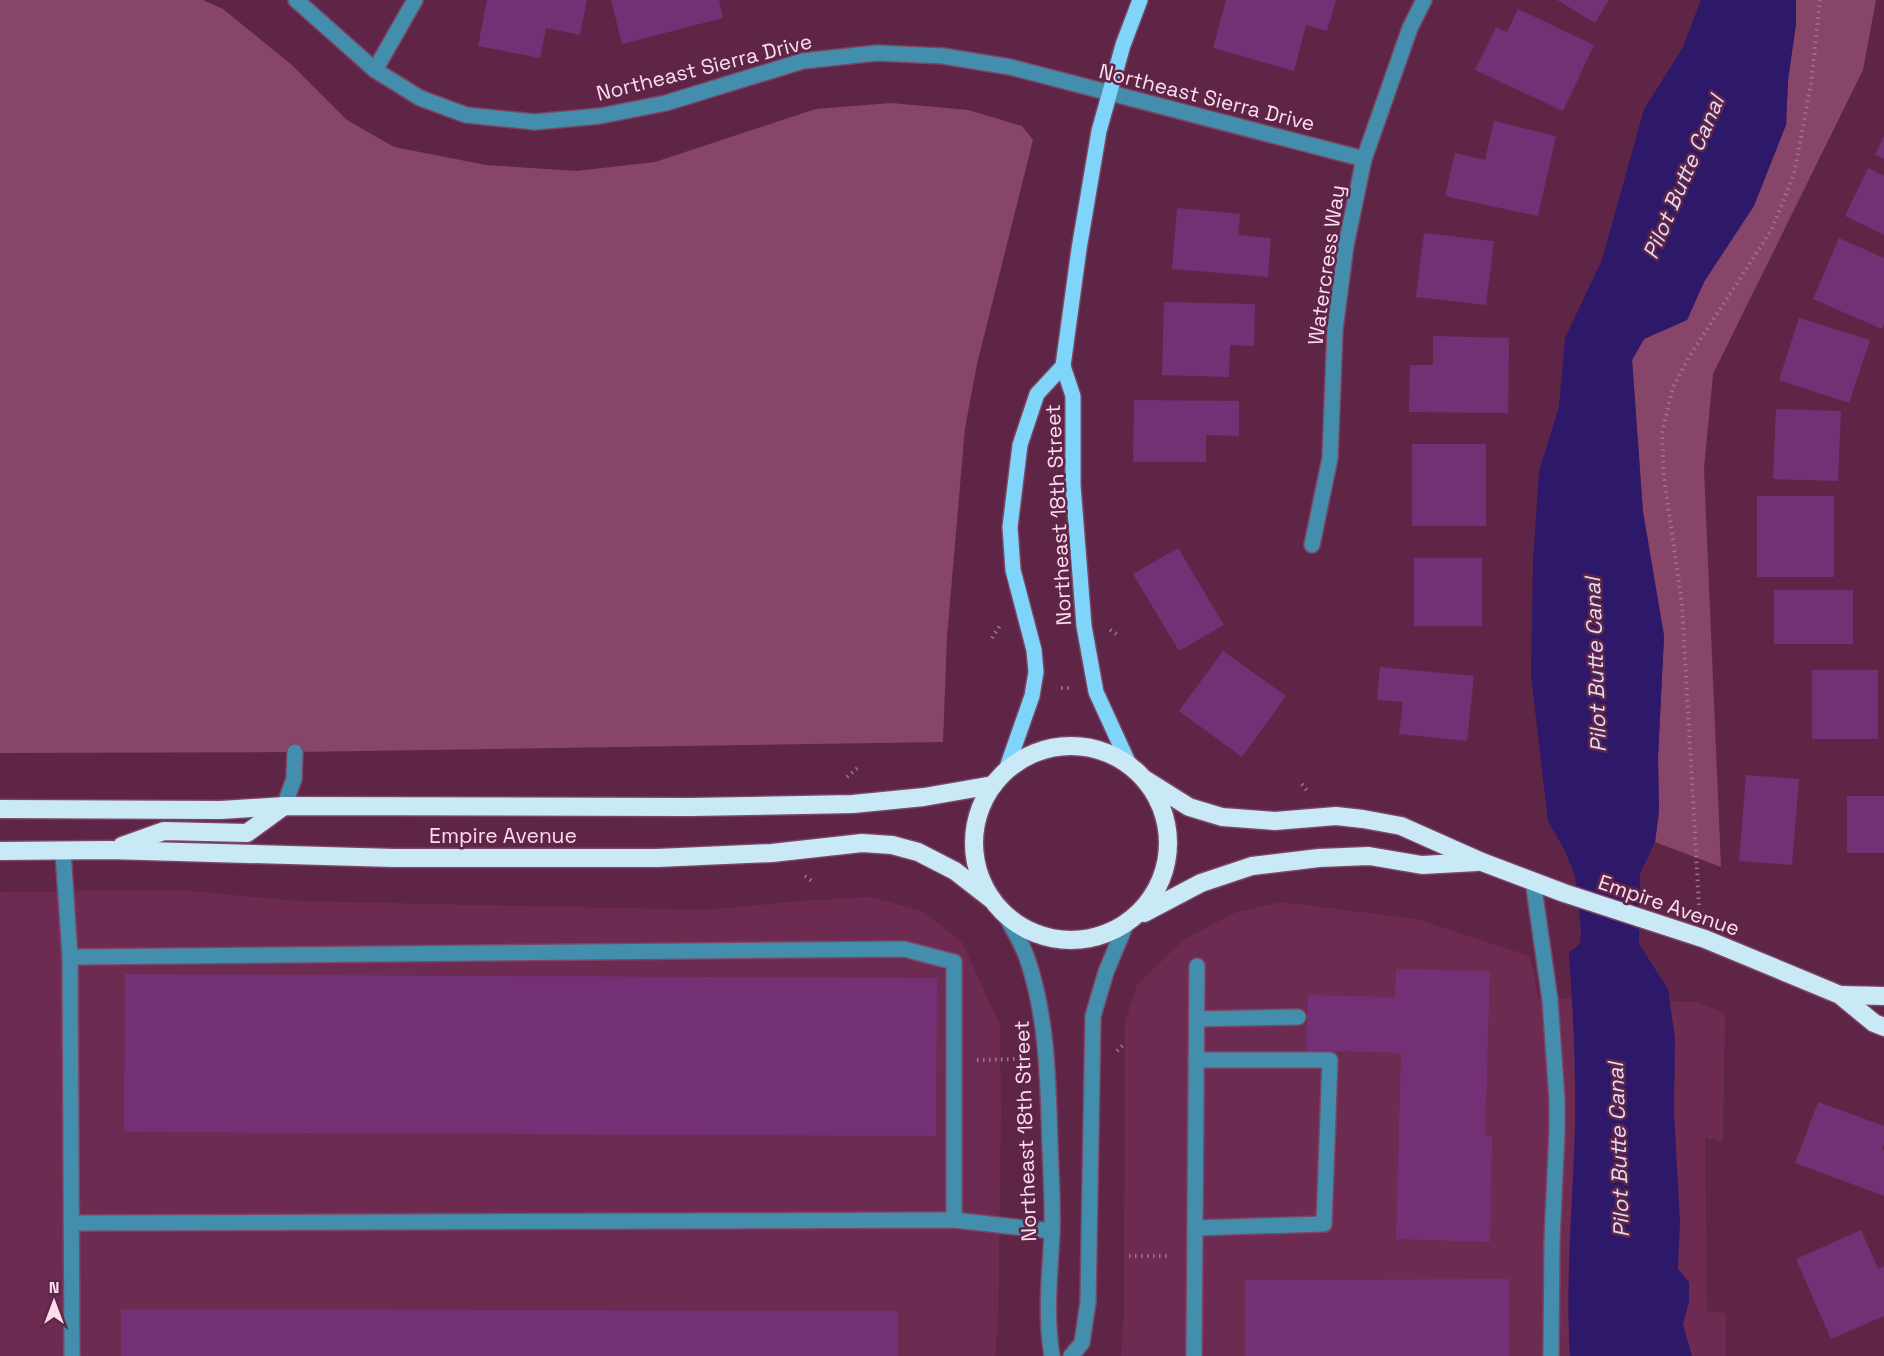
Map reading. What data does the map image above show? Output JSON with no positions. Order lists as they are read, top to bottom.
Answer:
{
  "streets": {
    "highway": ["Empire Avenue"],
    "main road": ["Northeast 18th Street"],
    "street": ["Northeast Sierra Drive", "Watercress Way"]
  },
  "crossings": [
    ["Northeast Sierra Drive", "Watercress Way"],
    ["Northeast Sierra Drive", "Northeast 18th Street"],
    ["Northeast 18th Street", "Empire Avenue"]
  ],
  "water": ["Pilot Butte Canal"],
  "north": "top"
}
